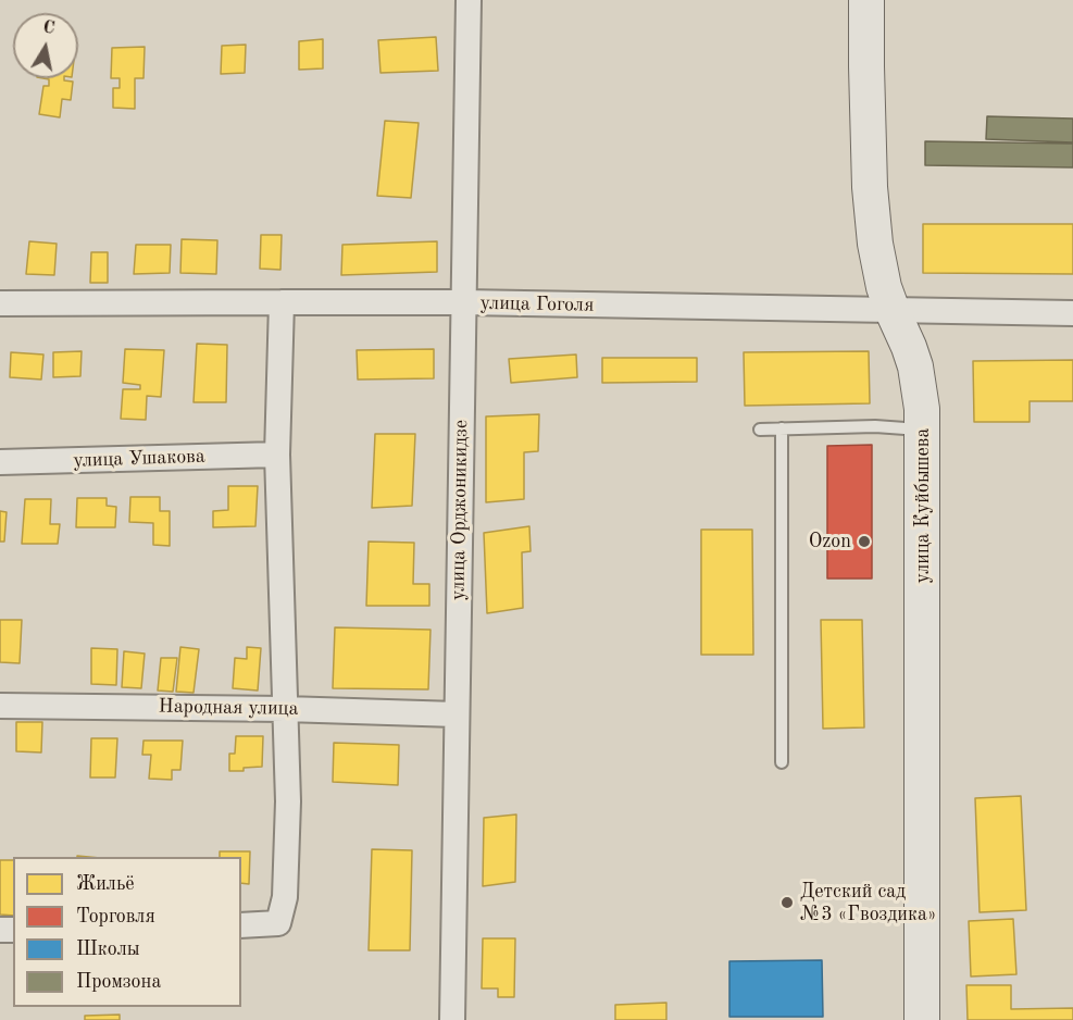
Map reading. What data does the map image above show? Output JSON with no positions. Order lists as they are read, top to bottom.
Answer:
{
  "streets": {
    "street": [
      "улица Гоголя",
      "улица Ушакова",
      "улица Куйбышева",
      "улица Орджоникидзе",
      "Народная улица"
    ]
  },
  "crossings": [
    ["улица Гоголя", "улица Куйбышева"],
    ["улица Гоголя", "улица Орджоникидзе"],
    ["улица Орджоникидзе", "Народная улица"]
  ],
  "places": ["Ozon", "Детский сад №3 «Гвоздика»"],
  "legend": [
    "Жильё",
    "Торговля",
    "Школы",
    "Промзона"
  ],
  "north": "top"
}
